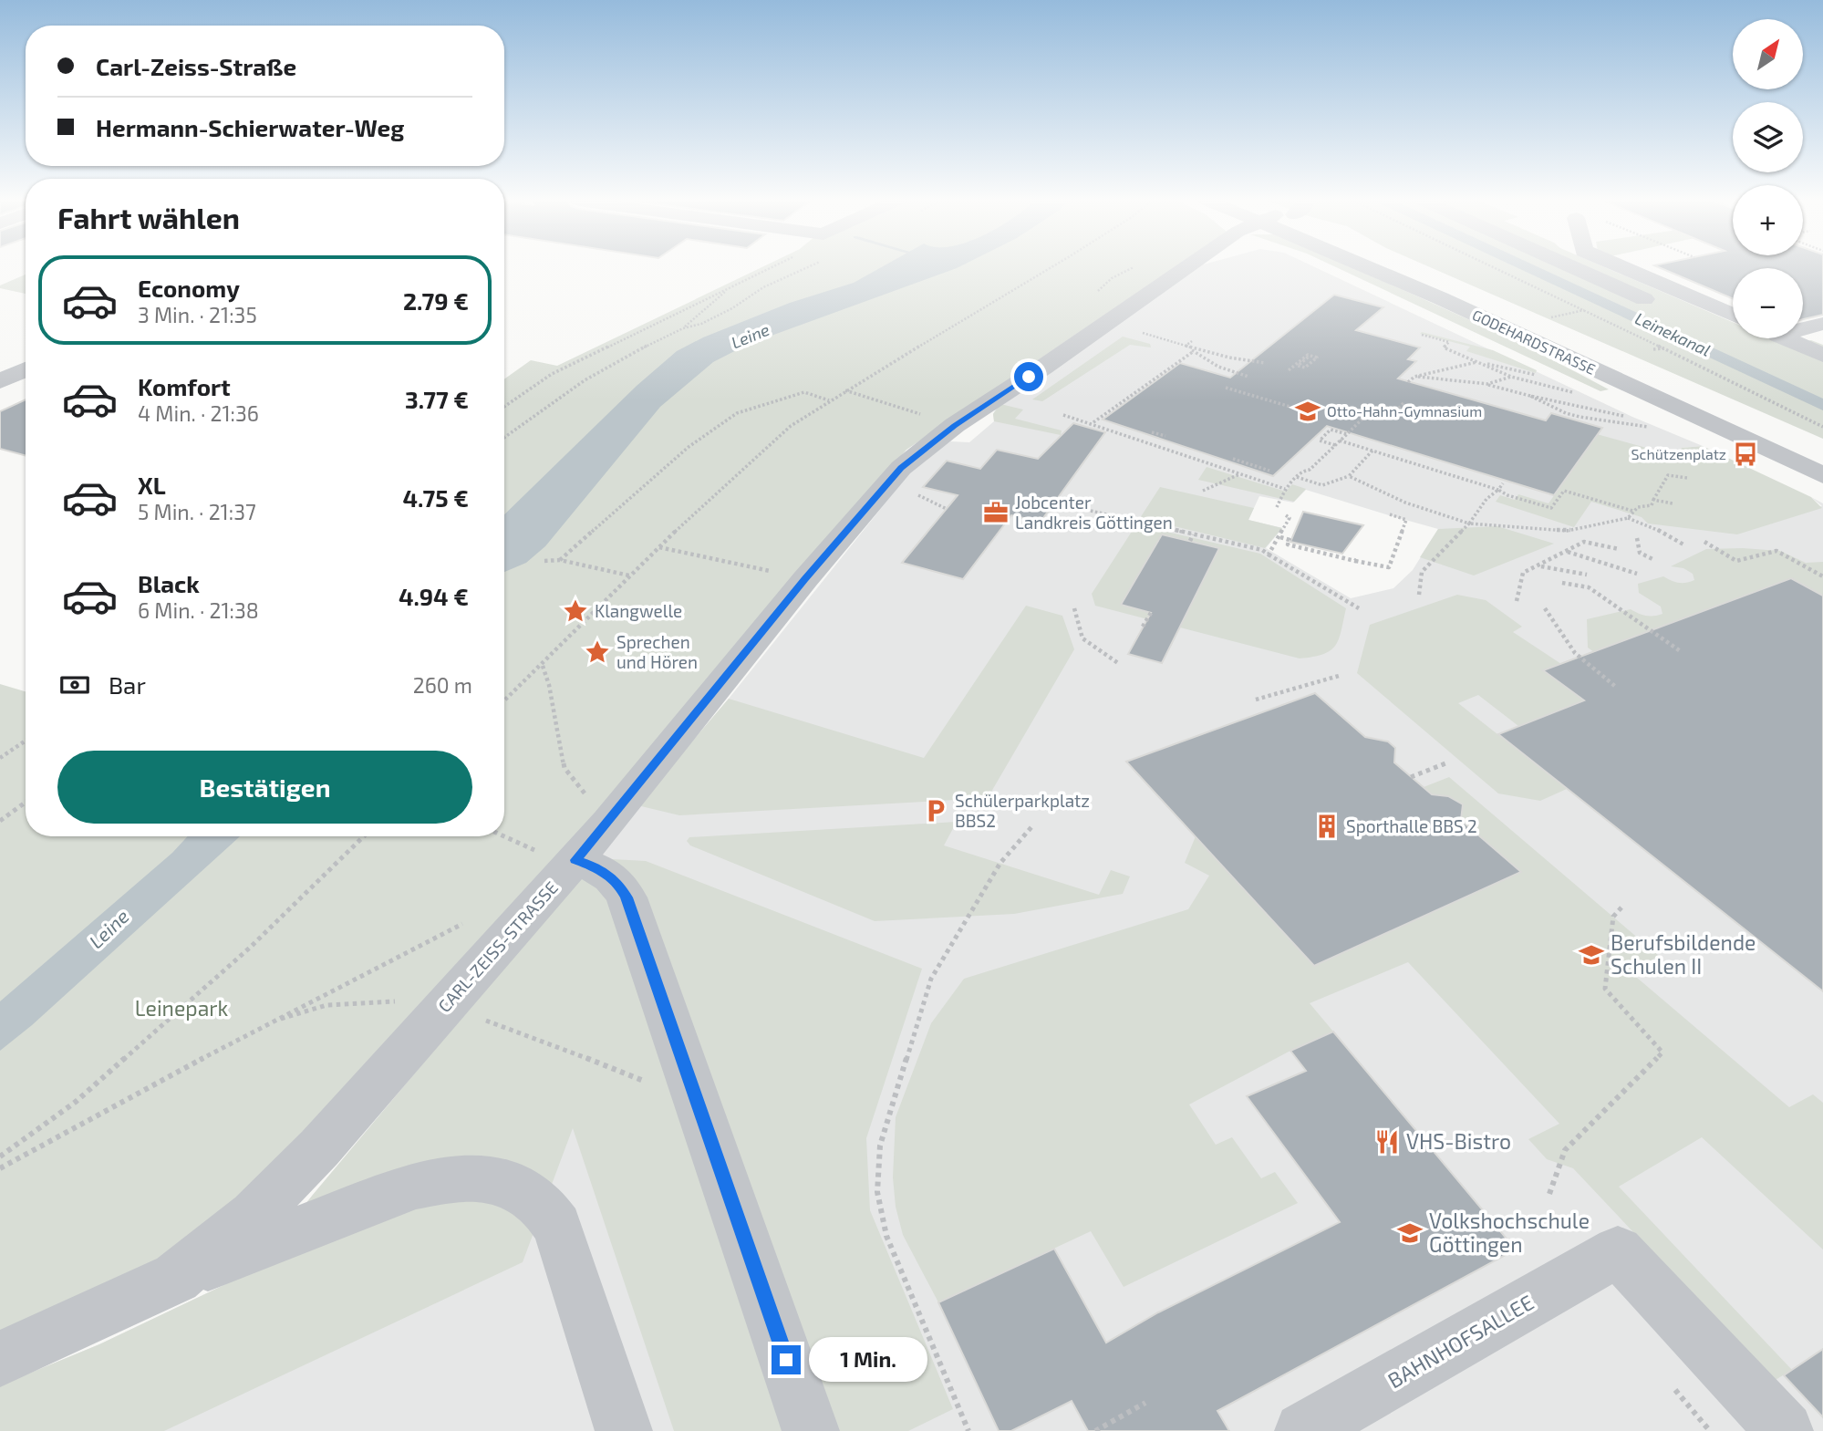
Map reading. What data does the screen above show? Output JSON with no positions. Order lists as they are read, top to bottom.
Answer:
{
  "streets": {
    "street": ["GODEHARDSTRASSE", "CARL-ZEISS-STRASSE", "BAHNHOFSALLEE"]
  },
  "water": ["Leinekanal", "Leine"],
  "parks": ["Leinepark"],
  "places": {
    "school or university": ["Otto-Hahn-Gymnasium", "Berufsbildende Schulen II", "Volkshochschule Göttingen"],
    "bus stop": ["Schützenplatz"],
    "office": ["Jobcenter Landkreis Göttingen"],
    "place": ["Klangwelle", "Sprechen und Hören"],
    "parking": ["Schülerparkplatz BBS2"],
    "building": ["Sporthalle BBS 2"],
    "restaurant": ["VHS-Bistro"]
  },
  "north": "top right",
  "page": {
    "map_buttons": ["+", "−"],
    "banner": ["Carl-Zeiss-Straße", "Hermann-Schierwater-Weg"],
    "heading": "Fahrt wählen",
    "list": [
      {
        "name": "Economy",
        "note": "3 Min. · 21:35",
        "value": "2.79 €"
      },
      {
        "name": "Komfort",
        "note": "4 Min. · 21:36",
        "value": "3.77 €"
      },
      {
        "name": "XL",
        "note": "5 Min. · 21:37",
        "value": "4.75 €"
      },
      {
        "name": "Black",
        "note": "6 Min. · 21:38",
        "value": "4.94 €"
      }
    ],
    "pay": ["Bar", "260 m"],
    "buttons": "Bestätigen",
    "bubble": "1 Min."
  }
}
